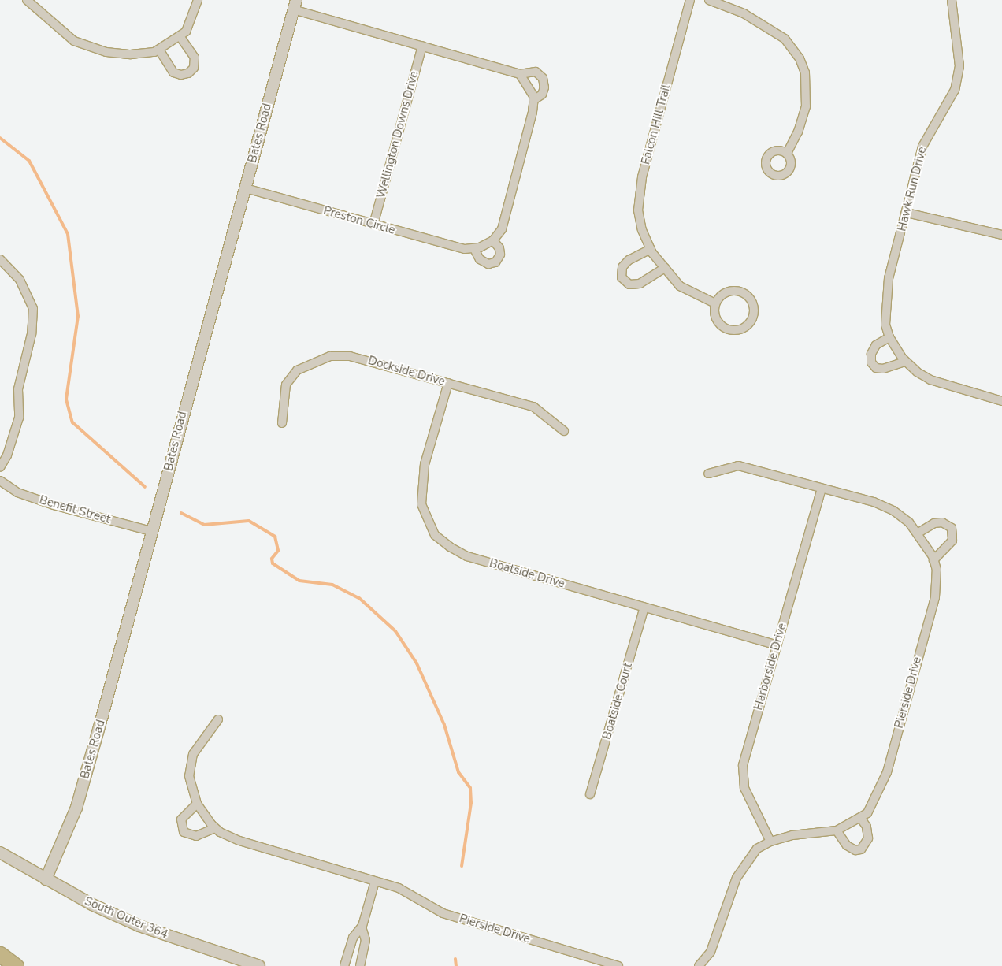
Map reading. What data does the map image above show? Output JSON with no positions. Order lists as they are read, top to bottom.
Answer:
{
  "streets": {
    "street": [
      "Falcon Hill Trail",
      "Bates Road",
      "Wellington Downs Drive",
      "Hawk Run Drive",
      "Preston Circle",
      "Dockside Drive",
      "Benefit Street",
      "Boatside Drive",
      "Harborside Drive",
      "Pierside Drive",
      "Boatside Court",
      "South Outer 364"
    ]
  },
  "crossings": [
    ["Bates Road", "Preston Circle"],
    ["Bates Road", "Benefit Street"],
    ["Bates Road", "South Outer 364"],
    ["Wellington Downs Drive", "Preston Circle"],
    ["Dockside Drive", "Boatside Drive"],
    ["Boatside Drive", "Harborside Drive"],
    ["Boatside Drive", "Boatside Court"],
    ["Harborside Drive", "Pierside Drive"]
  ]
}
